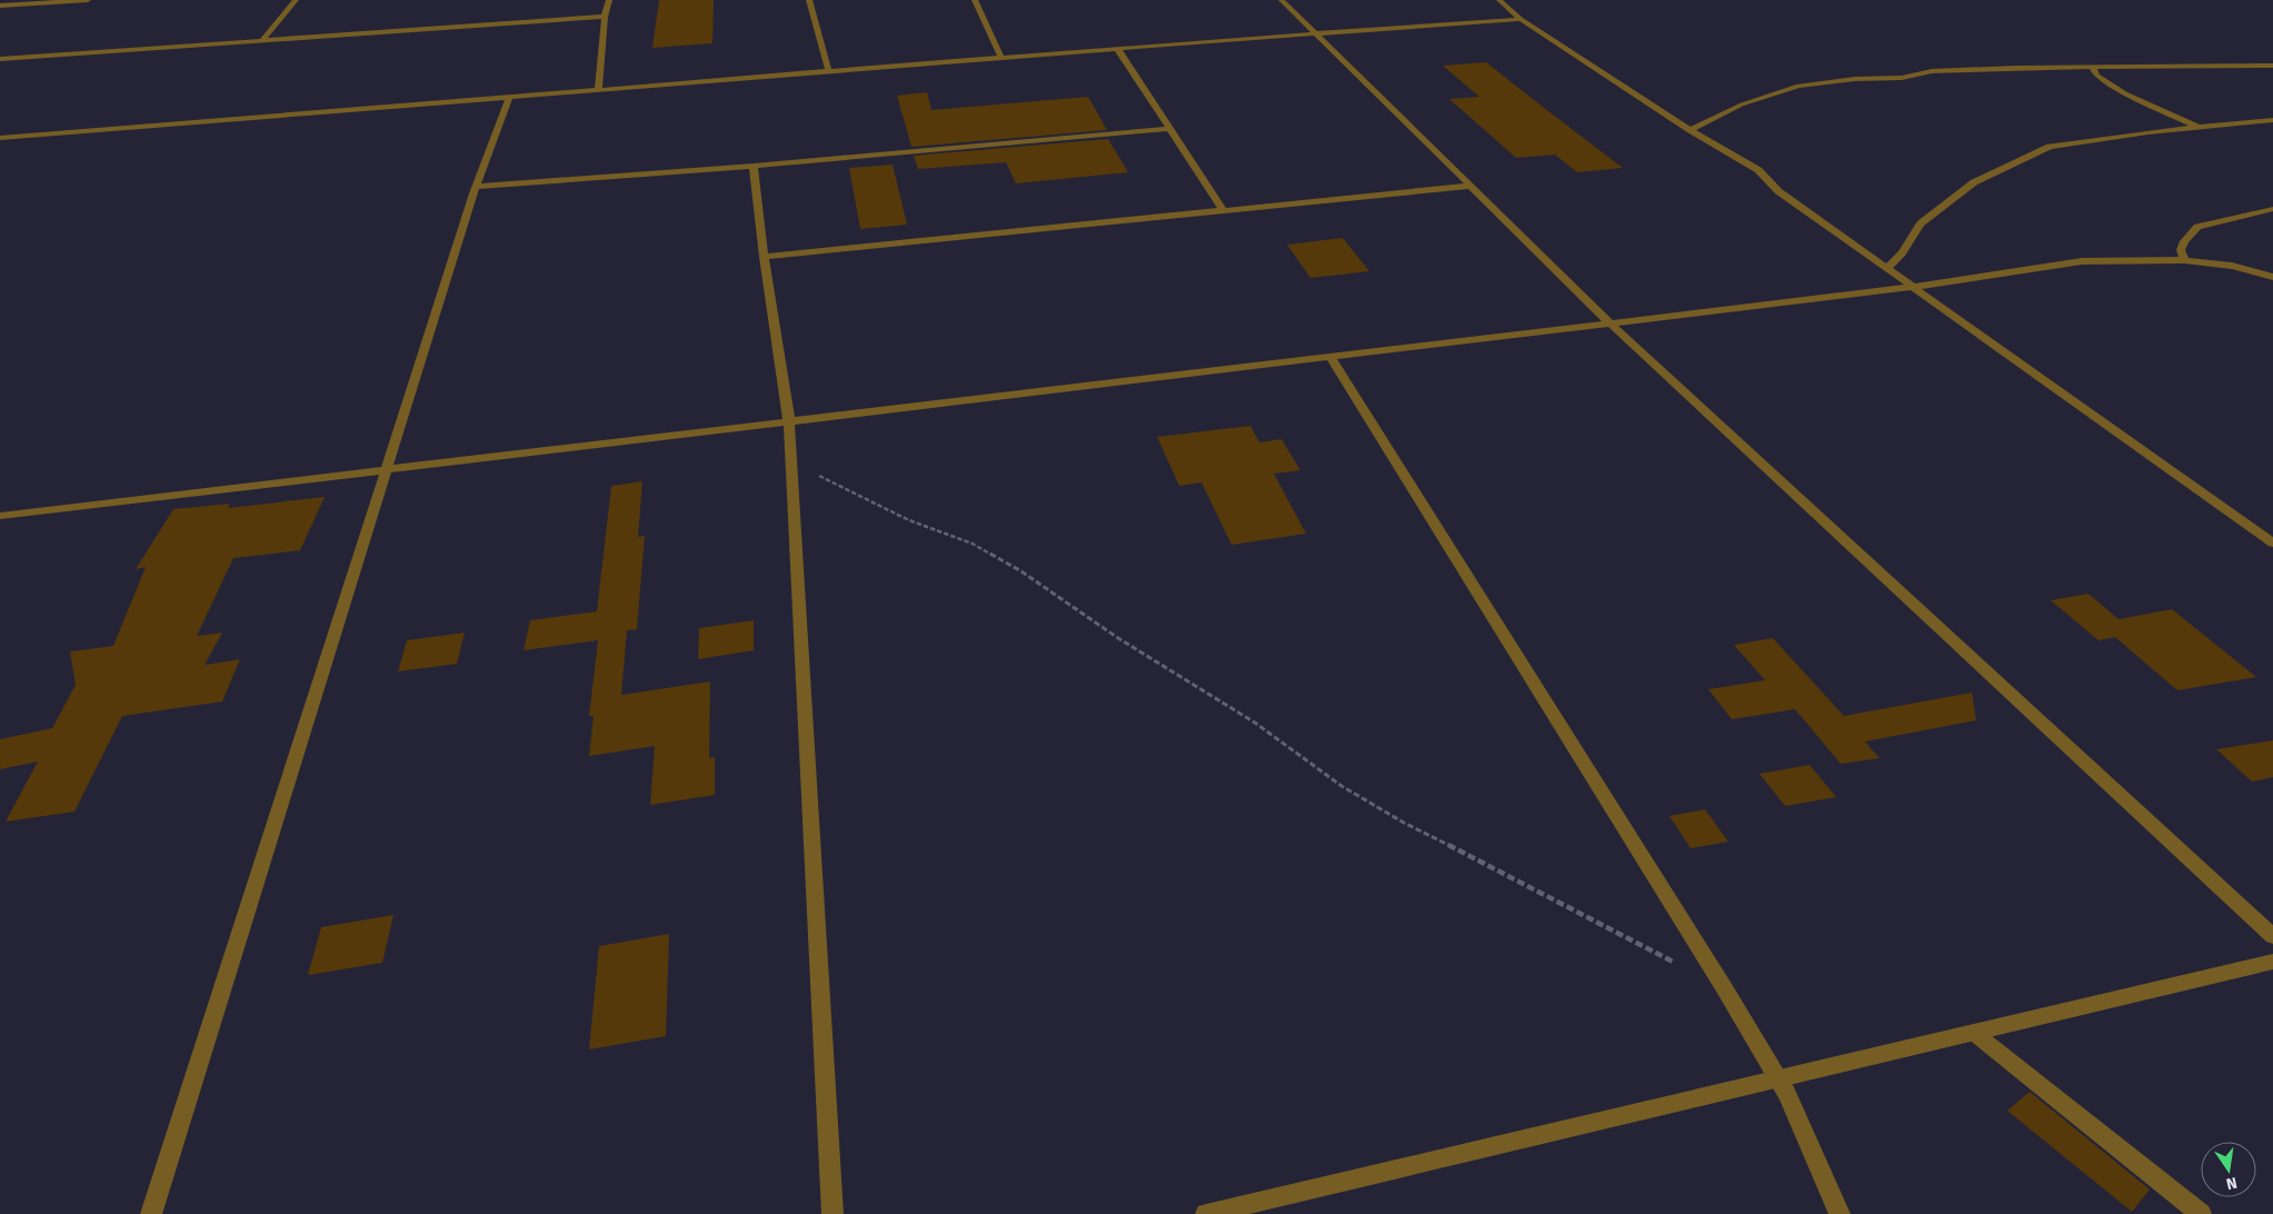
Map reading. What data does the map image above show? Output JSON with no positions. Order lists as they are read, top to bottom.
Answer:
{
  "north": "bottom"
}
